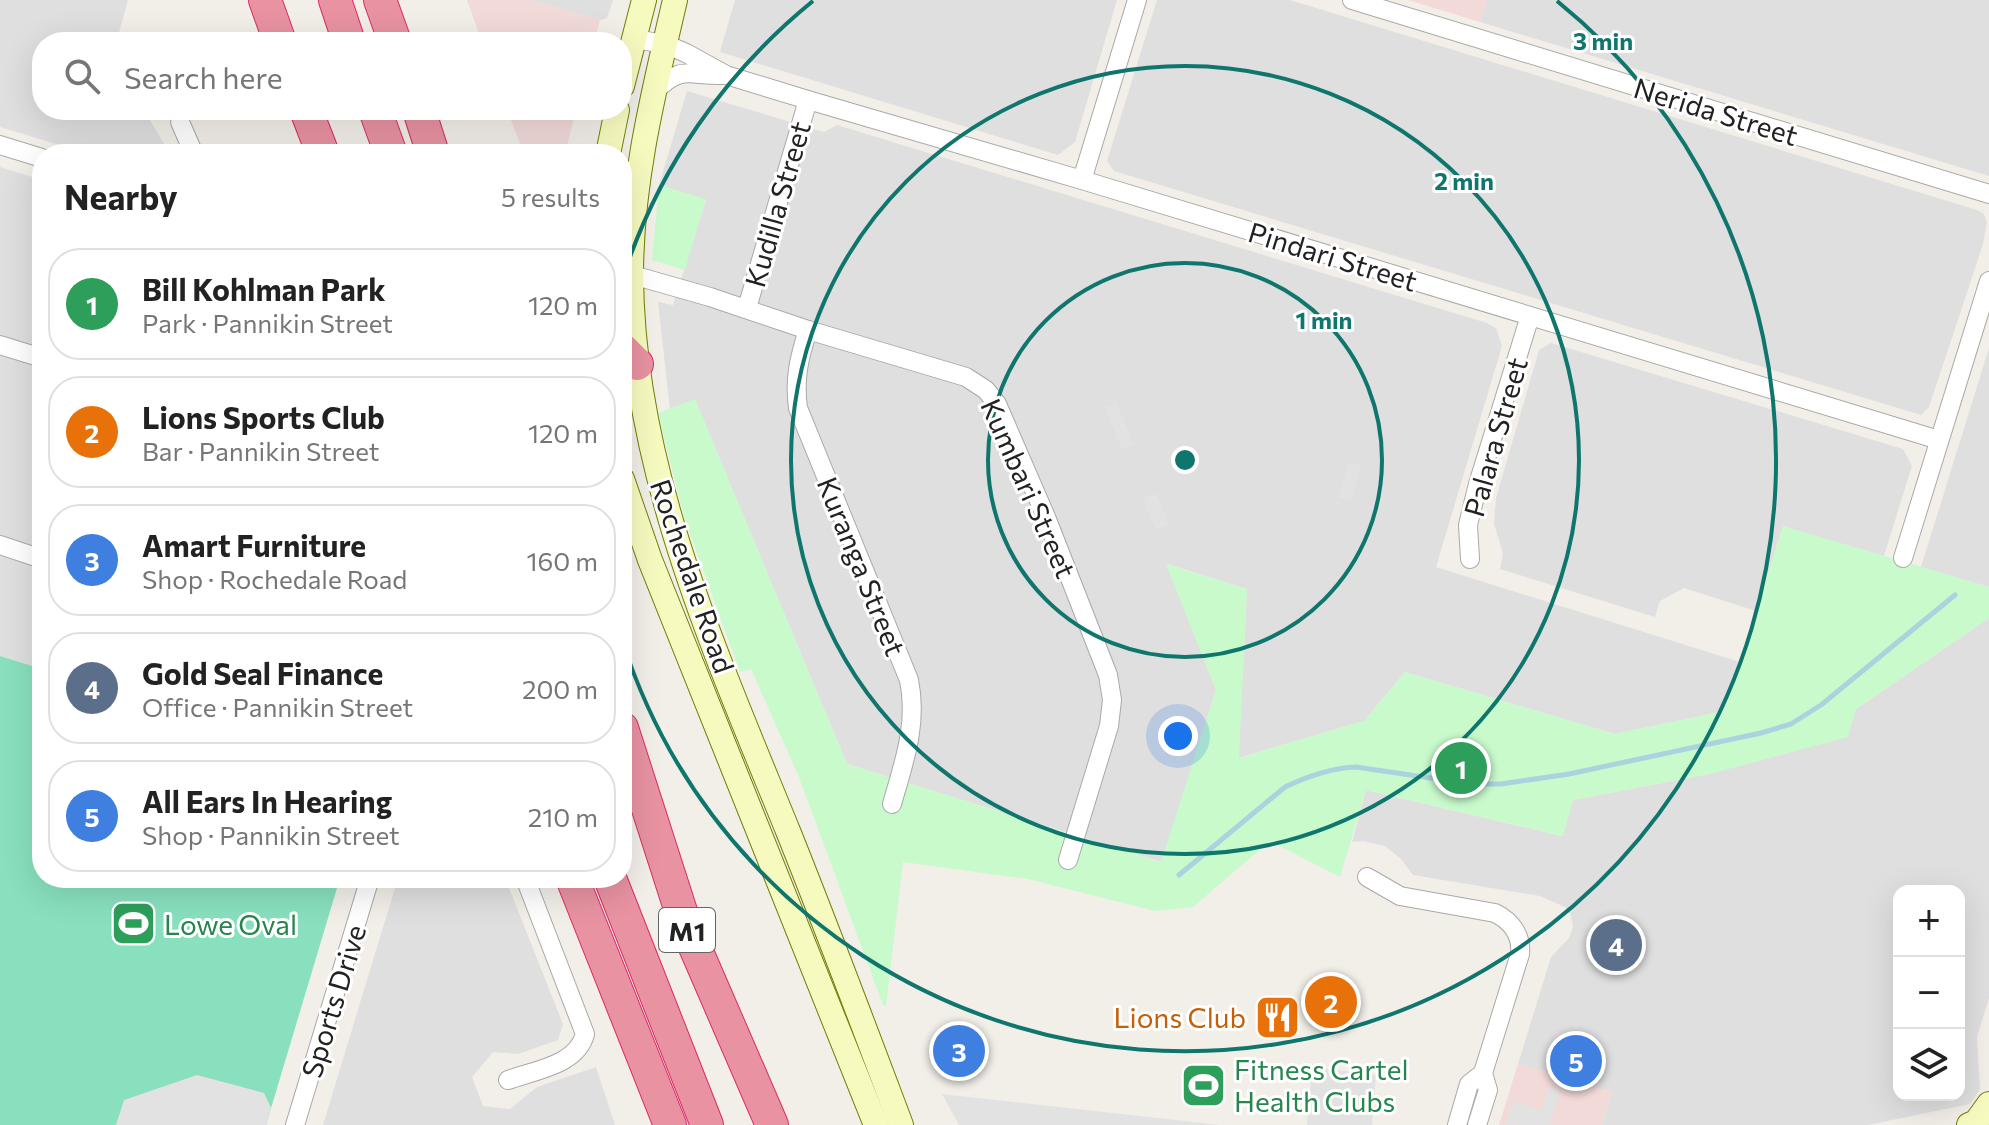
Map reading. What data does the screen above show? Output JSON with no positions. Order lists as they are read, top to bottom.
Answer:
{
  "streets": {
    "highway": ["M1"],
    "main road": ["Rochedale Road"],
    "street": [
      "Nerida Street",
      "Kudilla Street",
      "Pindari Street",
      "Palara Street",
      "Kumbari Street",
      "Kuranga Street",
      "Sports Drive"
    ]
  },
  "crossings": [
    ["Kudilla Street", "Pindari Street"],
    ["Kudilla Street", "Kumbari Street"],
    ["Pindari Street", "Palara Street"],
    ["Pindari Street", "Rochedale Road"],
    ["Kumbari Street", "Kuranga Street"]
  ],
  "places": {
    "sports": ["Lowe Oval", "Fitness Cartel Health Clubs"],
    "restaurant": ["Lions Club"]
  },
  "page": {
    "search": "Search here",
    "heading": ["Nearby", "5 results"],
    "list": [
      {
        "mark": "1",
        "name": "Bill Kohlman Park",
        "note": "Park · Pannikin Street",
        "value": "120 m"
      },
      {
        "mark": "2",
        "name": "Lions Sports Club",
        "note": "Bar · Pannikin Street",
        "value": "120 m"
      },
      {
        "mark": "3",
        "name": "Amart Furniture",
        "note": "Shop · Rochedale Road",
        "value": "160 m"
      },
      {
        "mark": "4",
        "name": "Gold Seal Finance",
        "note": "Office · Pannikin Street",
        "value": "200 m"
      },
      {
        "mark": "5",
        "name": "All Ears In Hearing",
        "note": "Shop · Pannikin Street",
        "value": "210 m"
      }
    ],
    "pins": [
      "1",
      "4",
      "2",
      "3",
      "5"
    ],
    "map_buttons": ["+", "−"]
  },
  "rings": ["3 min", "2 min", "1 min"]
}
